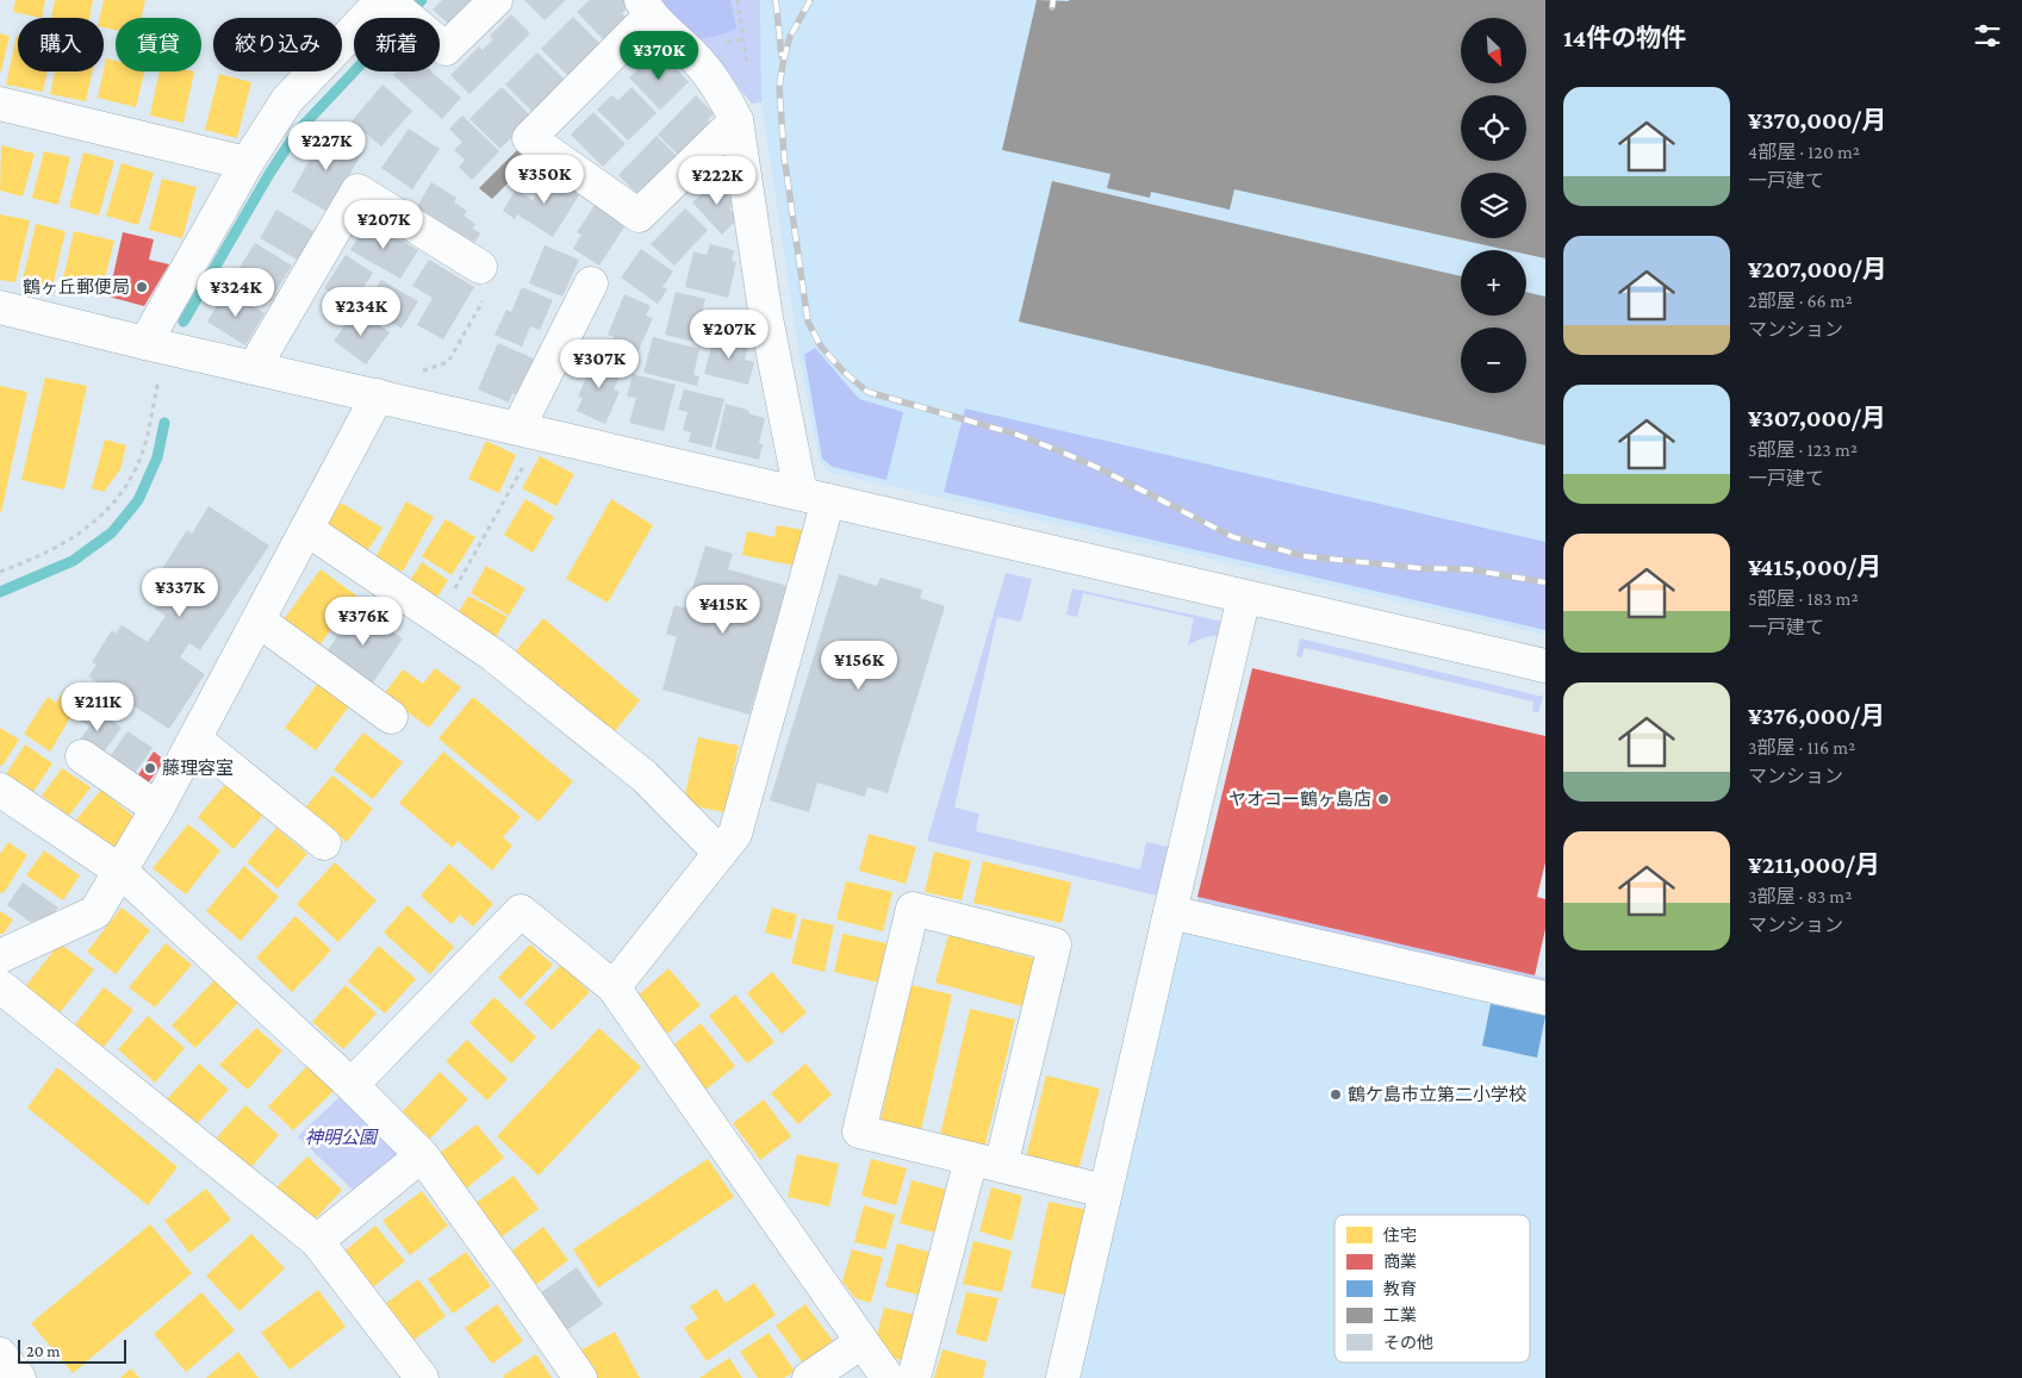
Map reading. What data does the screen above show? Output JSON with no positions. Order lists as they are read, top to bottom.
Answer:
{
  "parks": ["神明公園"],
  "places": [
    "鶴ヶ丘郵便局",
    "藤理容室",
    "ヤオコー鶴ヶ島店",
    "鶴ケ島市立第二小学校"
  ],
  "legend": [
    "住宅",
    "商業",
    "教育",
    "工業",
    "その他"
  ],
  "scale_bar": "20 m",
  "north": "bottom right",
  "page": {
    "heading": "14件の物件",
    "map_buttons": ["+", "−"],
    "chip": [
      "購入",
      "賃貸",
      "絞り込み",
      "新着"
    ],
    "price": [
      "¥370K",
      "¥227K",
      "¥350K",
      "¥222K",
      "¥207K",
      "¥324K",
      "¥234K",
      "¥207K",
      "¥307K",
      "¥337K",
      "¥415K",
      "¥376K",
      "¥156K",
      "¥211K"
    ],
    "list": [
      {
        "name": "¥370,000/月",
        "note": "4部屋 · 120 m² · 一戸建て"
      },
      {
        "name": "¥207,000/月",
        "note": "2部屋 · 66 m² · マンション"
      },
      {
        "name": "¥307,000/月",
        "note": "5部屋 · 123 m² · 一戸建て"
      },
      {
        "name": "¥415,000/月",
        "note": "5部屋 · 183 m² · 一戸建て"
      },
      {
        "name": "¥376,000/月",
        "note": "3部屋 · 116 m² · マンション"
      },
      {
        "name": "¥211,000/月",
        "note": "3部屋 · 83 m² · マンション"
      }
    ],
    "scale": "20 m"
  }
}
